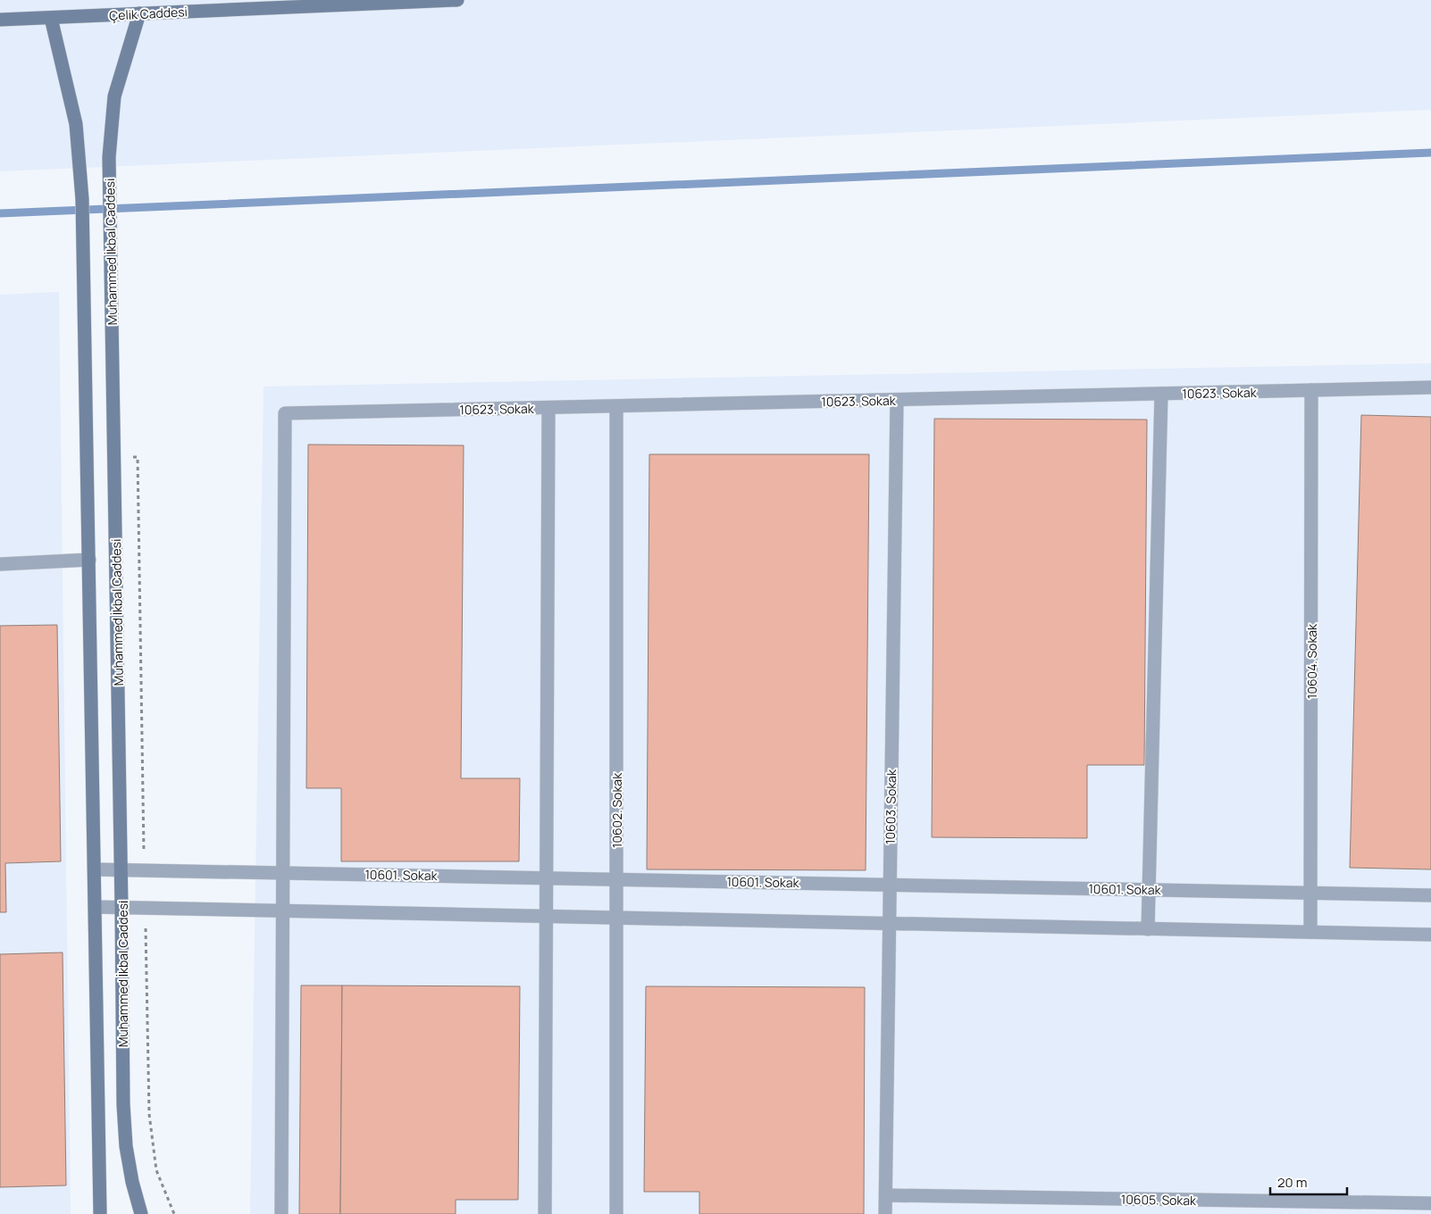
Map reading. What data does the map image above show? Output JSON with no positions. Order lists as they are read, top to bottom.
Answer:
{
  "streets": {
    "street": [
      "Çelik Caddesi",
      "Muhammed İkbal Caddesi",
      "10623. Sokak",
      "10604. Sokak",
      "10603. Sokak",
      "10602. Sokak",
      "10601. Sokak",
      "10605. Sokak"
    ]
  },
  "crossings": [
    ["Çelik Caddesi", "Muhammed İkbal Caddesi"],
    ["Muhammed İkbal Caddesi", "10601. Sokak"],
    ["10623. Sokak", "10604. Sokak"],
    ["10623. Sokak", "10603. Sokak"],
    ["10623. Sokak", "10602. Sokak"],
    ["10623. Sokak", "10601. Sokak"],
    ["10604. Sokak", "10601. Sokak"],
    ["10603. Sokak", "10601. Sokak"],
    ["10603. Sokak", "10605. Sokak"],
    ["10602. Sokak", "10601. Sokak"]
  ],
  "scale_bar": "20 m"
}
